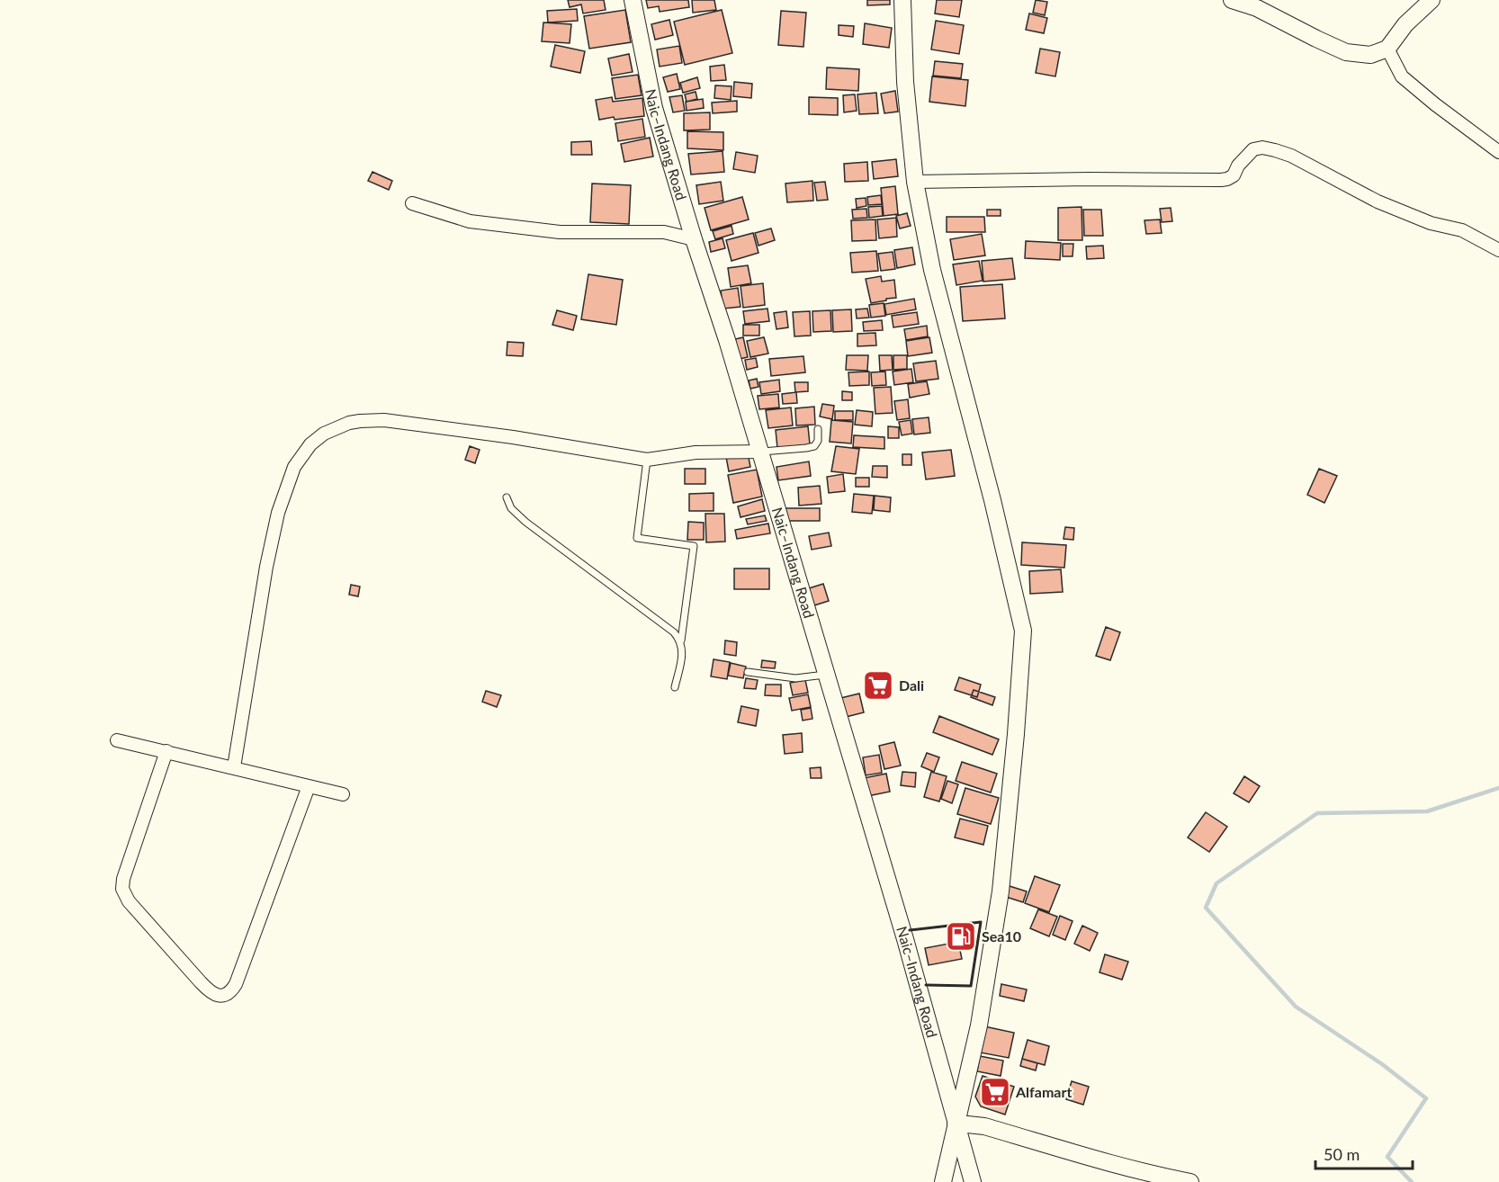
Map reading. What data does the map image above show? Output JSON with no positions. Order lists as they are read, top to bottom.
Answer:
{
  "streets": {
    "street": ["Naic–Indang Road"]
  },
  "places": {
    "supermarket": ["Dali", "Alfamart"],
    "fuel station": ["Sea10"]
  },
  "scale_bar": "50 m"
}
